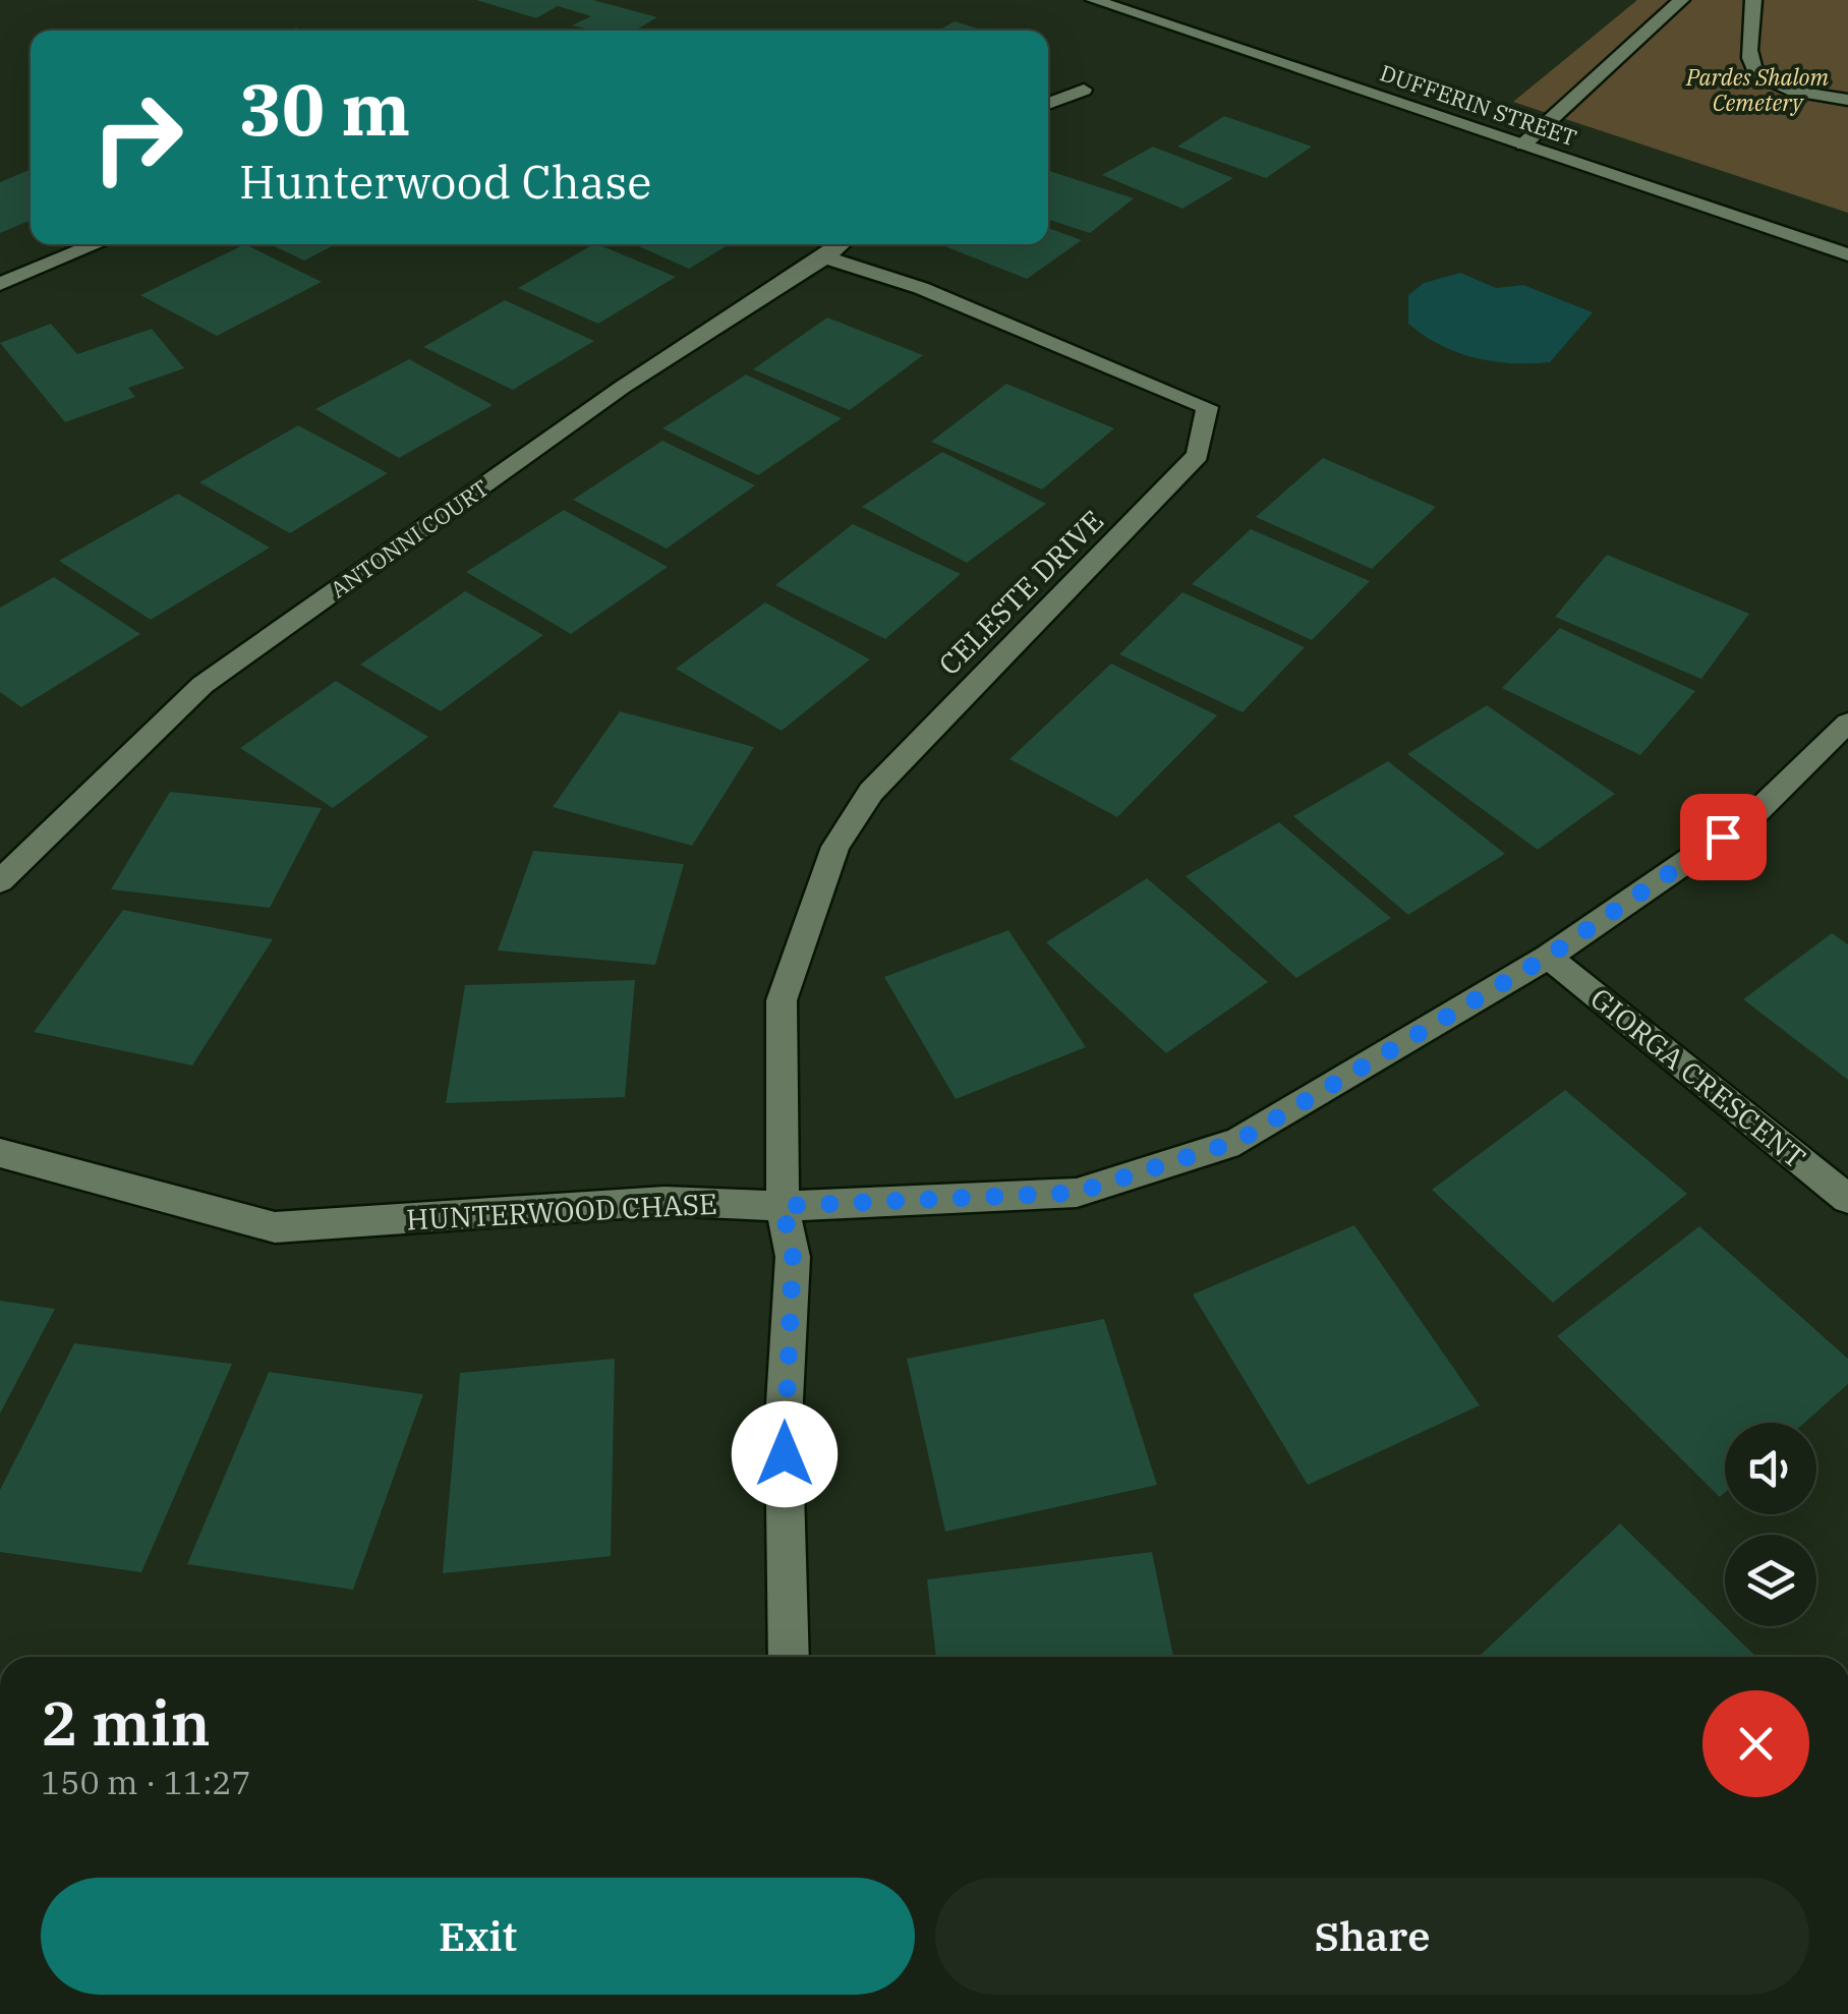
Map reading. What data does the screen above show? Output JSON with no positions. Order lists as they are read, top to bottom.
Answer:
{
  "streets": {
    "street": [
      "DUFFERIN STREET",
      "ANTONNI COURT",
      "CELESTE DRIVE",
      "GIORGA CRESCENT",
      "HUNTERWOOD CHASE"
    ]
  },
  "crossings": [
    ["ANTONNI COURT", "CELESTE DRIVE"],
    ["CELESTE DRIVE", "HUNTERWOOD CHASE"],
    ["GIORGA CRESCENT", "HUNTERWOOD CHASE"]
  ],
  "parks": ["Pardes Shalom Cemetery"],
  "page": {
    "turn": ["30 m", "Hunterwood Chase"],
    "heading": ["2 min", "150 m · 11:27"],
    "buttons": ["Exit", "Share"]
  }
}
